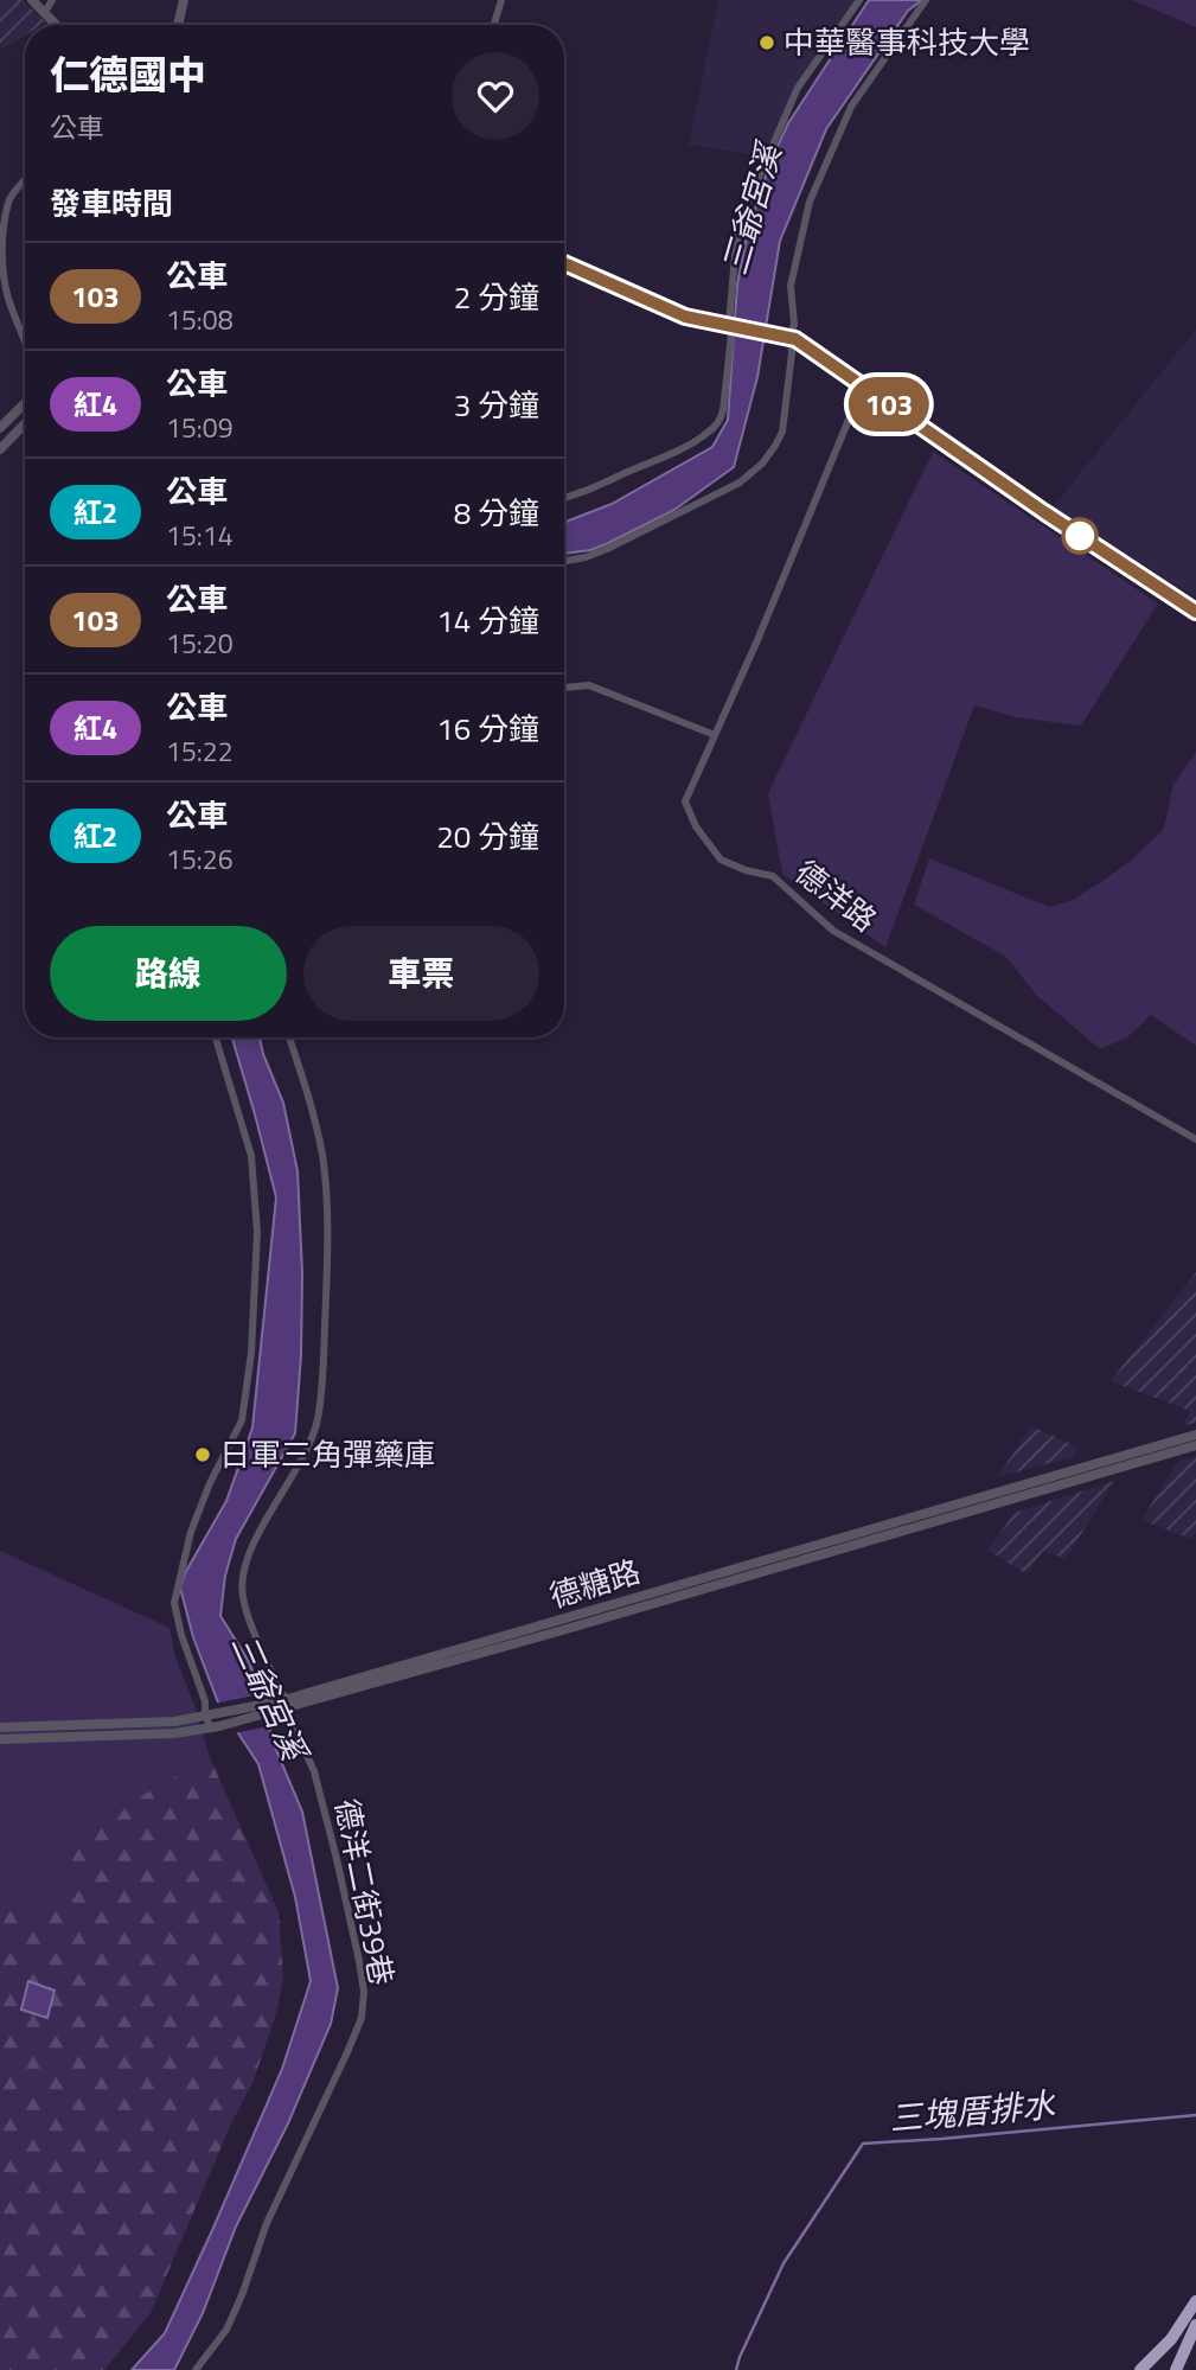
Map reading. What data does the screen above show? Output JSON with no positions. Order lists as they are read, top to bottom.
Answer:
{
  "streets": {
    "street": ["德洋路", "德糖路", "德洋二街39巷"]
  },
  "crossings": [
    ["德糖路", "德洋二街39巷"]
  ],
  "water": ["三爺宮溪", "三塊厝排水"],
  "places": ["中華醫事科技大學", "日軍三角彈藥庫"],
  "lines": ["bus line 103"],
  "page": {
    "on_map": "103",
    "heading": [
      ["仁德國中", "公車"],
      "發車時間"
    ],
    "list": [
      {
        "mark": "103",
        "name": "公車",
        "note": "15:08",
        "value": "2 分鐘"
      },
      {
        "mark": "紅4",
        "name": "公車",
        "note": "15:09",
        "value": "3 分鐘"
      },
      {
        "mark": "紅2",
        "name": "公車",
        "note": "15:14",
        "value": "8 分鐘"
      },
      {
        "mark": "103",
        "name": "公車",
        "note": "15:20",
        "value": "14 分鐘"
      },
      {
        "mark": "紅4",
        "name": "公車",
        "note": "15:22",
        "value": "16 分鐘"
      },
      {
        "mark": "紅2",
        "name": "公車",
        "note": "15:26",
        "value": "20 分鐘"
      }
    ],
    "buttons": ["路線", "車票"]
  }
}
